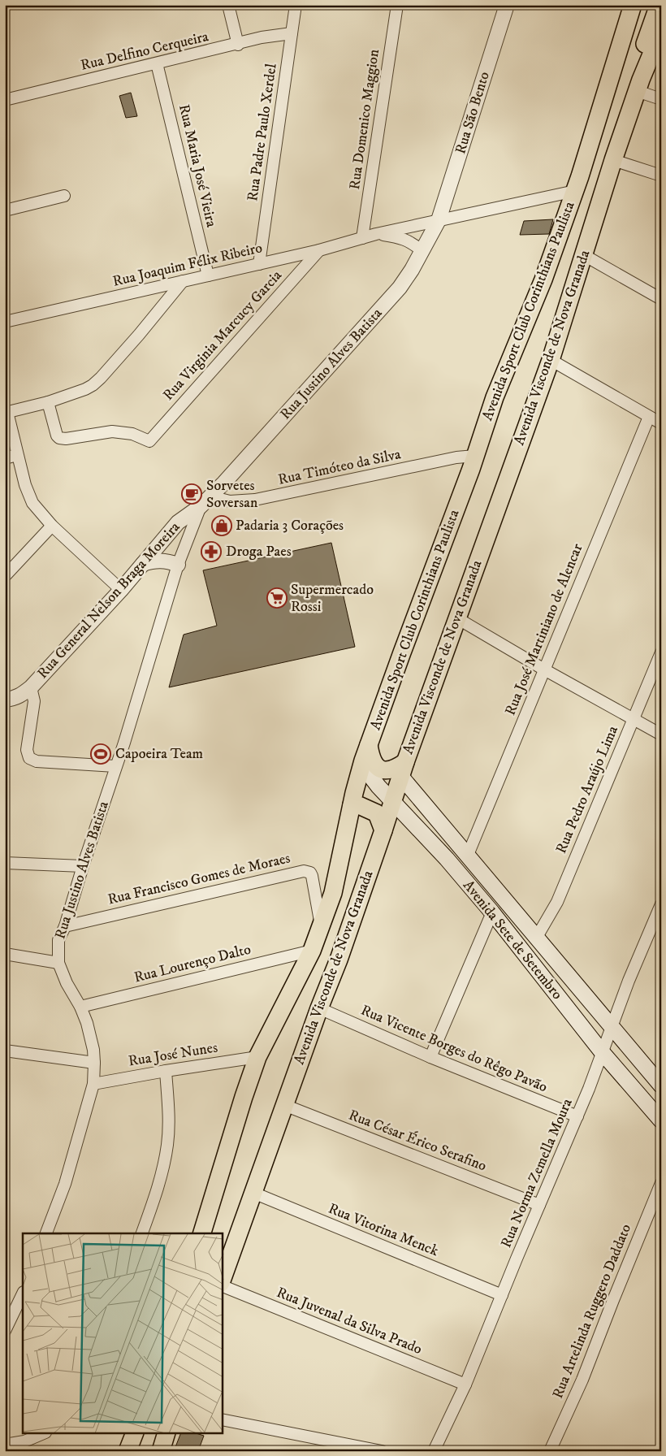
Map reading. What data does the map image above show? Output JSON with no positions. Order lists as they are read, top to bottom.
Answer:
{
  "streets": {
    "main road": ["Avenida Sport Club Corinthians Paulista", "Avenida Visconde de Nova Granada", "Avenida Sete de Setembro"],
    "street": [
      "Rua Delfino Cerqueira",
      "Rua São Bento",
      "Rua Domenico Maggion",
      "Rua Padre Paulo Xerdel",
      "Rua Maria José Vieira",
      "Rua Joaquim Félix Ribeiro",
      "Rua Virginia Marcucy Garcia",
      "Rua Justino Alves Batista",
      "Rua Timóteo da Silva",
      "Rua General Nelson Braga Moreira",
      "Rua José Martiniano de Alencar",
      "Rua Pedro Araújo Lima",
      "Rua Francisco Gomes de Moraes",
      "Rua Lourenço Dalto",
      "Rua Vicente Borges do Rêgo Pavão",
      "Rua José Nunes",
      "Rua César Érico Serafino",
      "Rua Norma Zemella Moura",
      "Rua Vitorina Menck",
      "Rua Artelinda Ruggero Daddato",
      "Rua Juvenal da Silva Prado"
    ]
  },
  "crossings": [
    ["Rua Delfino Cerqueira", "Rua Padre Paulo Xerdel"],
    ["Rua Delfino Cerqueira", "Rua Maria José Vieira"],
    ["Rua São Bento", "Rua Joaquim Félix Ribeiro"],
    ["Rua São Bento", "Rua Justino Alves Batista"],
    ["Rua Domenico Maggion", "Rua Joaquim Félix Ribeiro"],
    ["Rua Padre Paulo Xerdel", "Rua Joaquim Félix Ribeiro"],
    ["Rua Maria José Vieira", "Rua Joaquim Félix Ribeiro"],
    ["Rua Joaquim Félix Ribeiro", "Avenida Sport Club Corinthians Paulista"],
    ["Rua Joaquim Félix Ribeiro", "Rua Virginia Marcucy Garcia"],
    ["Rua Joaquim Félix Ribeiro", "Rua Justino Alves Batista"],
    ["Avenida Sport Club Corinthians Paulista", "Rua Timóteo da Silva"],
    ["Avenida Sport Club Corinthians Paulista", "Rua Francisco Gomes de Moraes"],
    ["Avenida Sport Club Corinthians Paulista", "Avenida Sete de Setembro"],
    ["Avenida Sport Club Corinthians Paulista", "Rua Lourenço Dalto"],
    ["Avenida Sport Club Corinthians Paulista", "Rua José Nunes"],
    ["Avenida Visconde de Nova Granada", "Avenida Sete de Setembro"],
    ["Avenida Visconde de Nova Granada", "Rua Vicente Borges do Rêgo Pavão"],
    ["Avenida Visconde de Nova Granada", "Rua César Érico Serafino"],
    ["Avenida Visconde de Nova Granada", "Rua Vitorina Menck"],
    ["Rua Justino Alves Batista", "Rua Timóteo da Silva"],
    ["Rua Justino Alves Batista", "Rua General Nelson Braga Moreira"],
    ["Rua Justino Alves Batista", "Rua Francisco Gomes de Moraes"],
    ["Rua Justino Alves Batista", "Rua Lourenço Dalto"],
    ["Rua Justino Alves Batista", "Rua José Nunes"],
    ["Rua Timóteo da Silva", "Rua General Nelson Braga Moreira"],
    ["Rua José Martiniano de Alencar", "Avenida Sete de Setembro"],
    ["Rua Pedro Araújo Lima", "Avenida Sete de Setembro"],
    ["Avenida Sete de Setembro", "Rua Norma Zemella Moura"],
    ["Rua Vicente Borges do Rêgo Pavão", "Rua Norma Zemella Moura"],
    ["Rua César Érico Serafino", "Rua Norma Zemella Moura"],
    ["Rua Norma Zemella Moura", "Rua Vitorina Menck"],
    ["Rua Norma Zemella Moura", "Rua Juvenal da Silva Prado"]
  ],
  "places": {
    "cafe": ["Sorvetes Soversan"],
    "shop": ["Padaria 3 Corações"],
    "pharmacy": ["Droga Paes"],
    "supermarket": ["Supermercado Rossi"],
    "sports": ["Capoeira Team"]
  }
}
